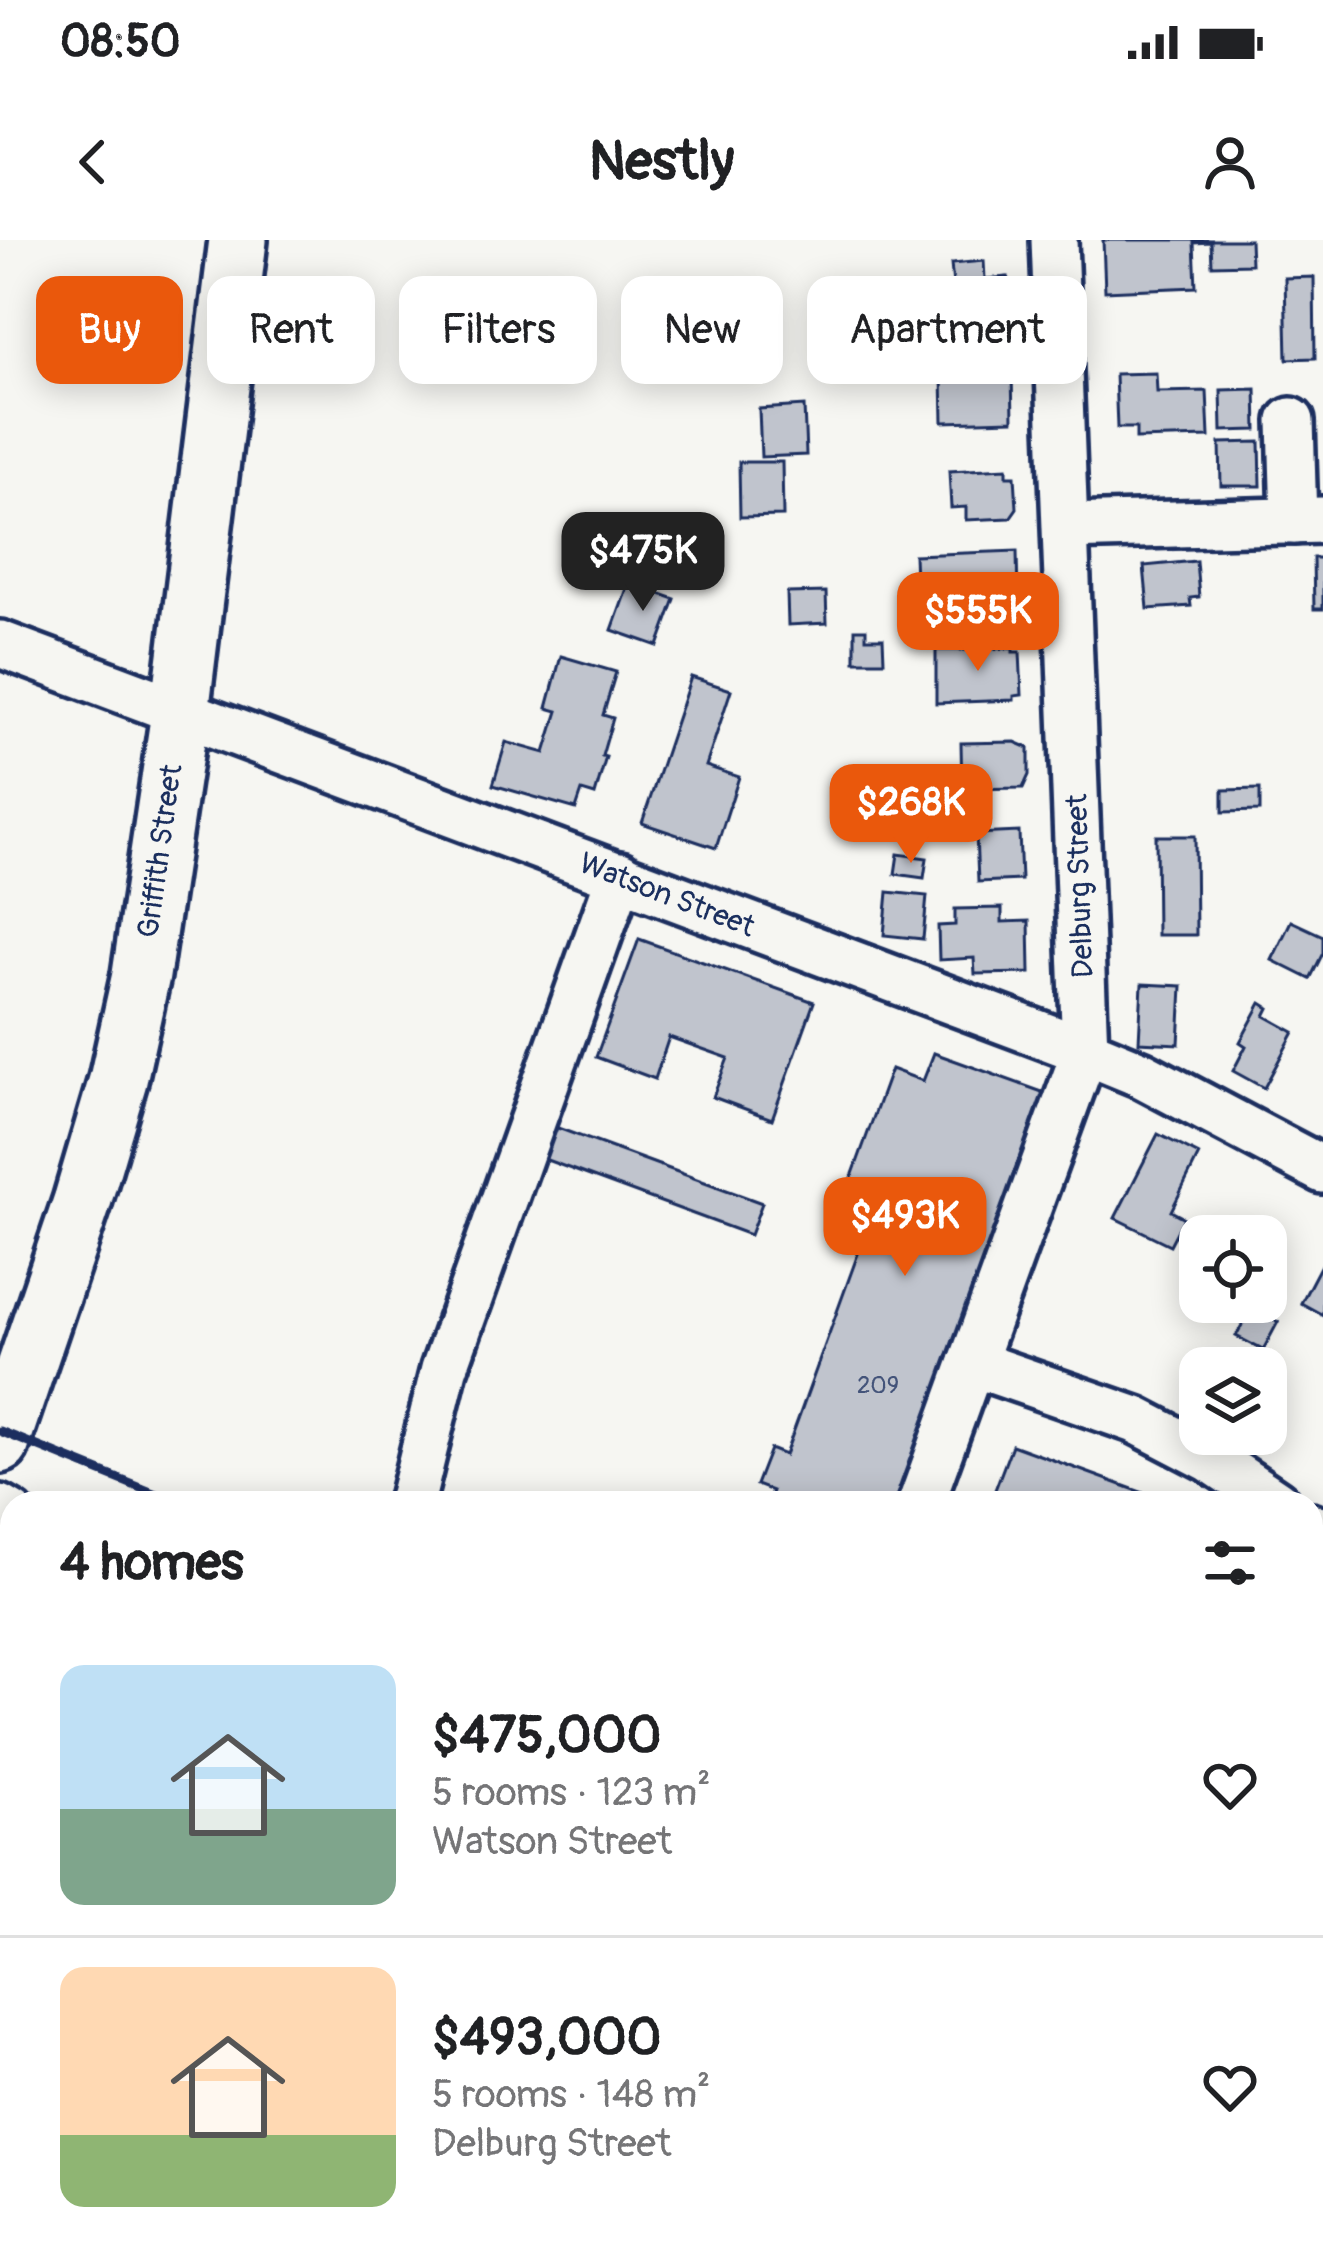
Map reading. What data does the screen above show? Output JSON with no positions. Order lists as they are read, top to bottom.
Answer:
{
  "streets": {
    "main road": ["Griffith Street"],
    "street": ["Delburg Street", "Watson Street"]
  },
  "crossings": [
    ["Griffith Street", "Watson Street"],
    ["Delburg Street", "Watson Street"]
  ],
  "house_numbers": ["209"],
  "page": {
    "status": "08:50",
    "header": "Nestly",
    "chip": [
      "Buy",
      "Rent",
      "Filters",
      "New",
      "Apartment"
    ],
    "price": [
      "$475K",
      "$555K",
      "$268K",
      "$493K"
    ],
    "heading": "4 homes",
    "list": [
      {
        "name": "$475,000",
        "note": "5 rooms · 123 m² · Watson Street"
      },
      {
        "name": "$493,000",
        "note": "5 rooms · 148 m² · Delburg Street"
      }
    ]
  }
}
